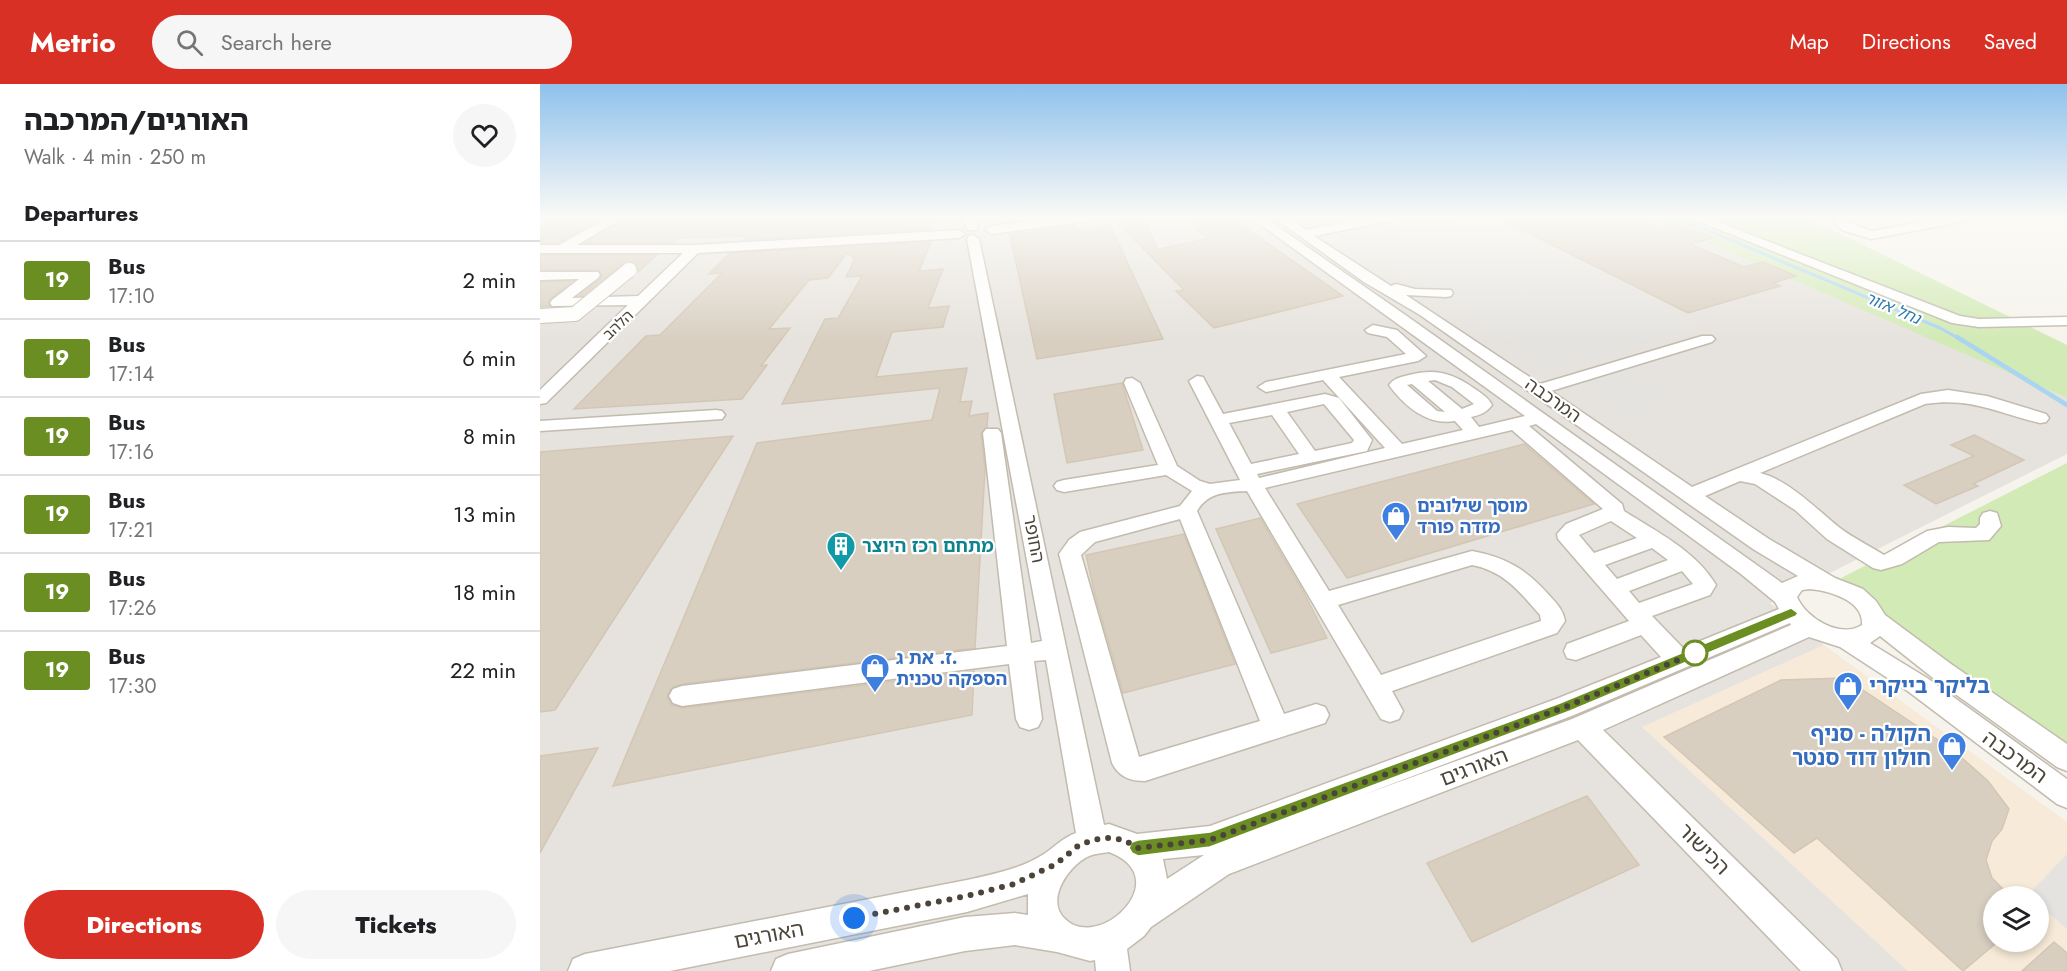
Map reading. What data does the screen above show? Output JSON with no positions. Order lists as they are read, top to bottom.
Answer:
{
  "streets": {
    "street": [
      "הלהב",
      "המרכבה",
      "החופר",
      "האורגים",
      "הכישור"
    ]
  },
  "crossings": [
    ["המרכבה", "האורגים"],
    ["החופר", "האורגים"],
    ["האורגים", "הכישור"]
  ],
  "water": ["נחל אזור"],
  "places": {
    "shop": [
      "מוסך שילובים מזדה פורד",
      "ז. את ג. הספקה טכנית",
      "בליקר בייקרי",
      "הקולה - סניף חולון דוד סנטר"
    ],
    "building": ["מתחם רכז היוצר"]
  },
  "lines": ["bus line 19"],
  "page": {
    "header": "Metrio",
    "search": "Search here",
    "nav": ["Map", "Directions", "Saved"],
    "heading": [
      ["האורגים/המרכבה", "Walk · 4 min · 250 m"],
      "Departures"
    ],
    "list": [
      {
        "mark": "19",
        "name": "Bus",
        "note": "17:10",
        "value": "2 min"
      },
      {
        "mark": "19",
        "name": "Bus",
        "note": "17:14",
        "value": "6 min"
      },
      {
        "mark": "19",
        "name": "Bus",
        "note": "17:16",
        "value": "8 min"
      },
      {
        "mark": "19",
        "name": "Bus",
        "note": "17:21",
        "value": "13 min"
      },
      {
        "mark": "19",
        "name": "Bus",
        "note": "17:26",
        "value": "18 min"
      },
      {
        "mark": "19",
        "name": "Bus",
        "note": "17:30",
        "value": "22 min"
      }
    ],
    "buttons": ["Directions", "Tickets"]
  }
}
